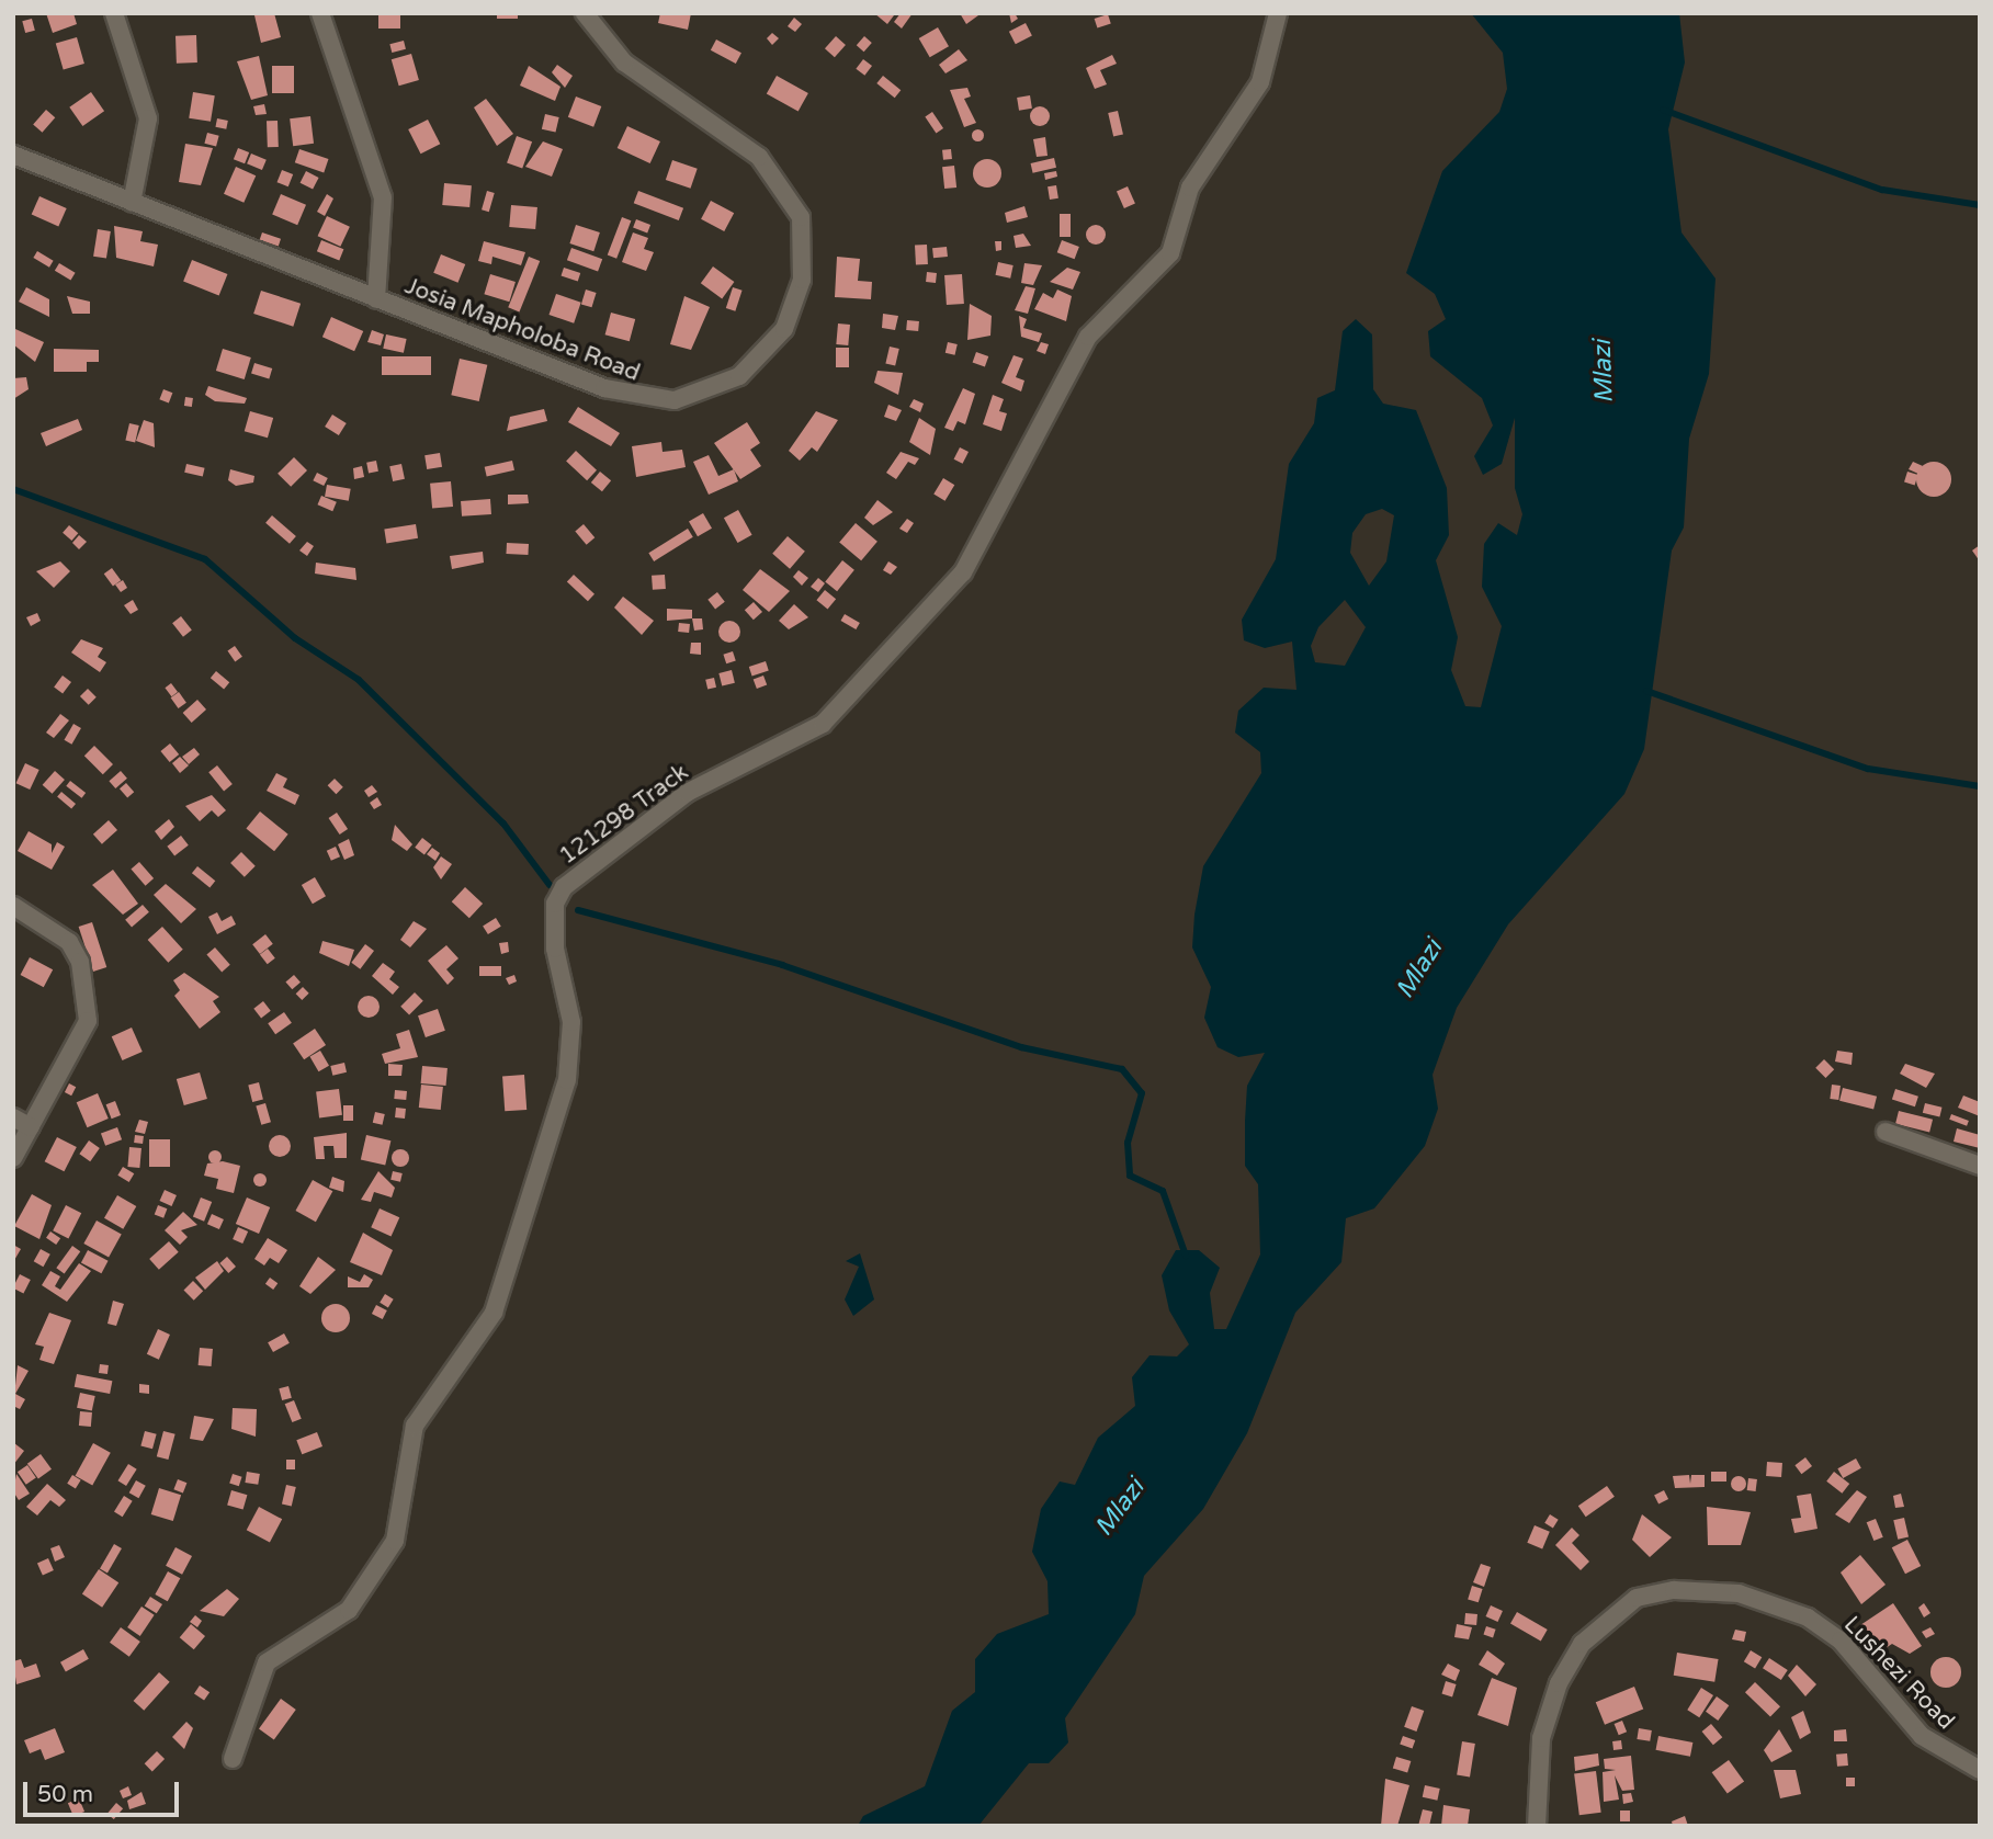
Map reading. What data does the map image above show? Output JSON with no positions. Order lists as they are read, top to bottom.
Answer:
{
  "streets": {
    "street": ["Josia Mapholoba Road", "121298 Track", "Lushezi Road"]
  },
  "water": ["Mlazi"],
  "scale_bar": "50 m"
}
